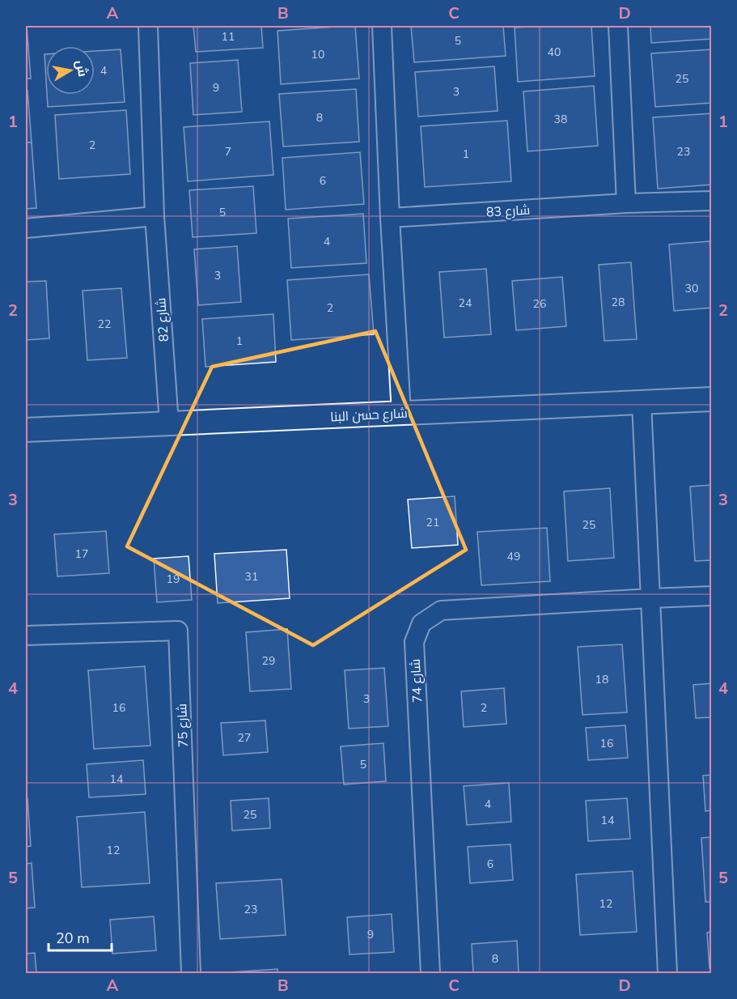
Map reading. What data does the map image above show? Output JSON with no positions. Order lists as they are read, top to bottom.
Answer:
{
  "streets": {
    "street": [
      "شارع 83",
      "شارع 82",
      "شارع حسن البنا",
      "شارع 74",
      "شارع 75"
    ]
  },
  "crossings": [
    ["شارع 82", "شارع حسن البنا"]
  ],
  "house_numbers": [
    "11",
    "5",
    "40",
    "10",
    "4",
    "25",
    "9",
    "3",
    "8",
    "38",
    "2",
    "7",
    "23",
    "1",
    "6",
    "5",
    "4",
    "3",
    "30",
    "28",
    "24",
    "26",
    "2",
    "22",
    "1",
    "21",
    "25",
    "17",
    "49",
    "31",
    "19",
    "29",
    "18",
    "3",
    "16",
    "2",
    "27",
    "16",
    "5",
    "14",
    "4",
    "25",
    "14",
    "12",
    "6",
    "12",
    "23",
    "9",
    "8"
  ],
  "scale_bar": "20 m",
  "north": "right",
  "grid": {
    "columns": [
      "A",
      "B",
      "C",
      "D"
    ],
    "rows": [
      "1",
      "2",
      "3",
      "4",
      "5"
    ]
  }
}
